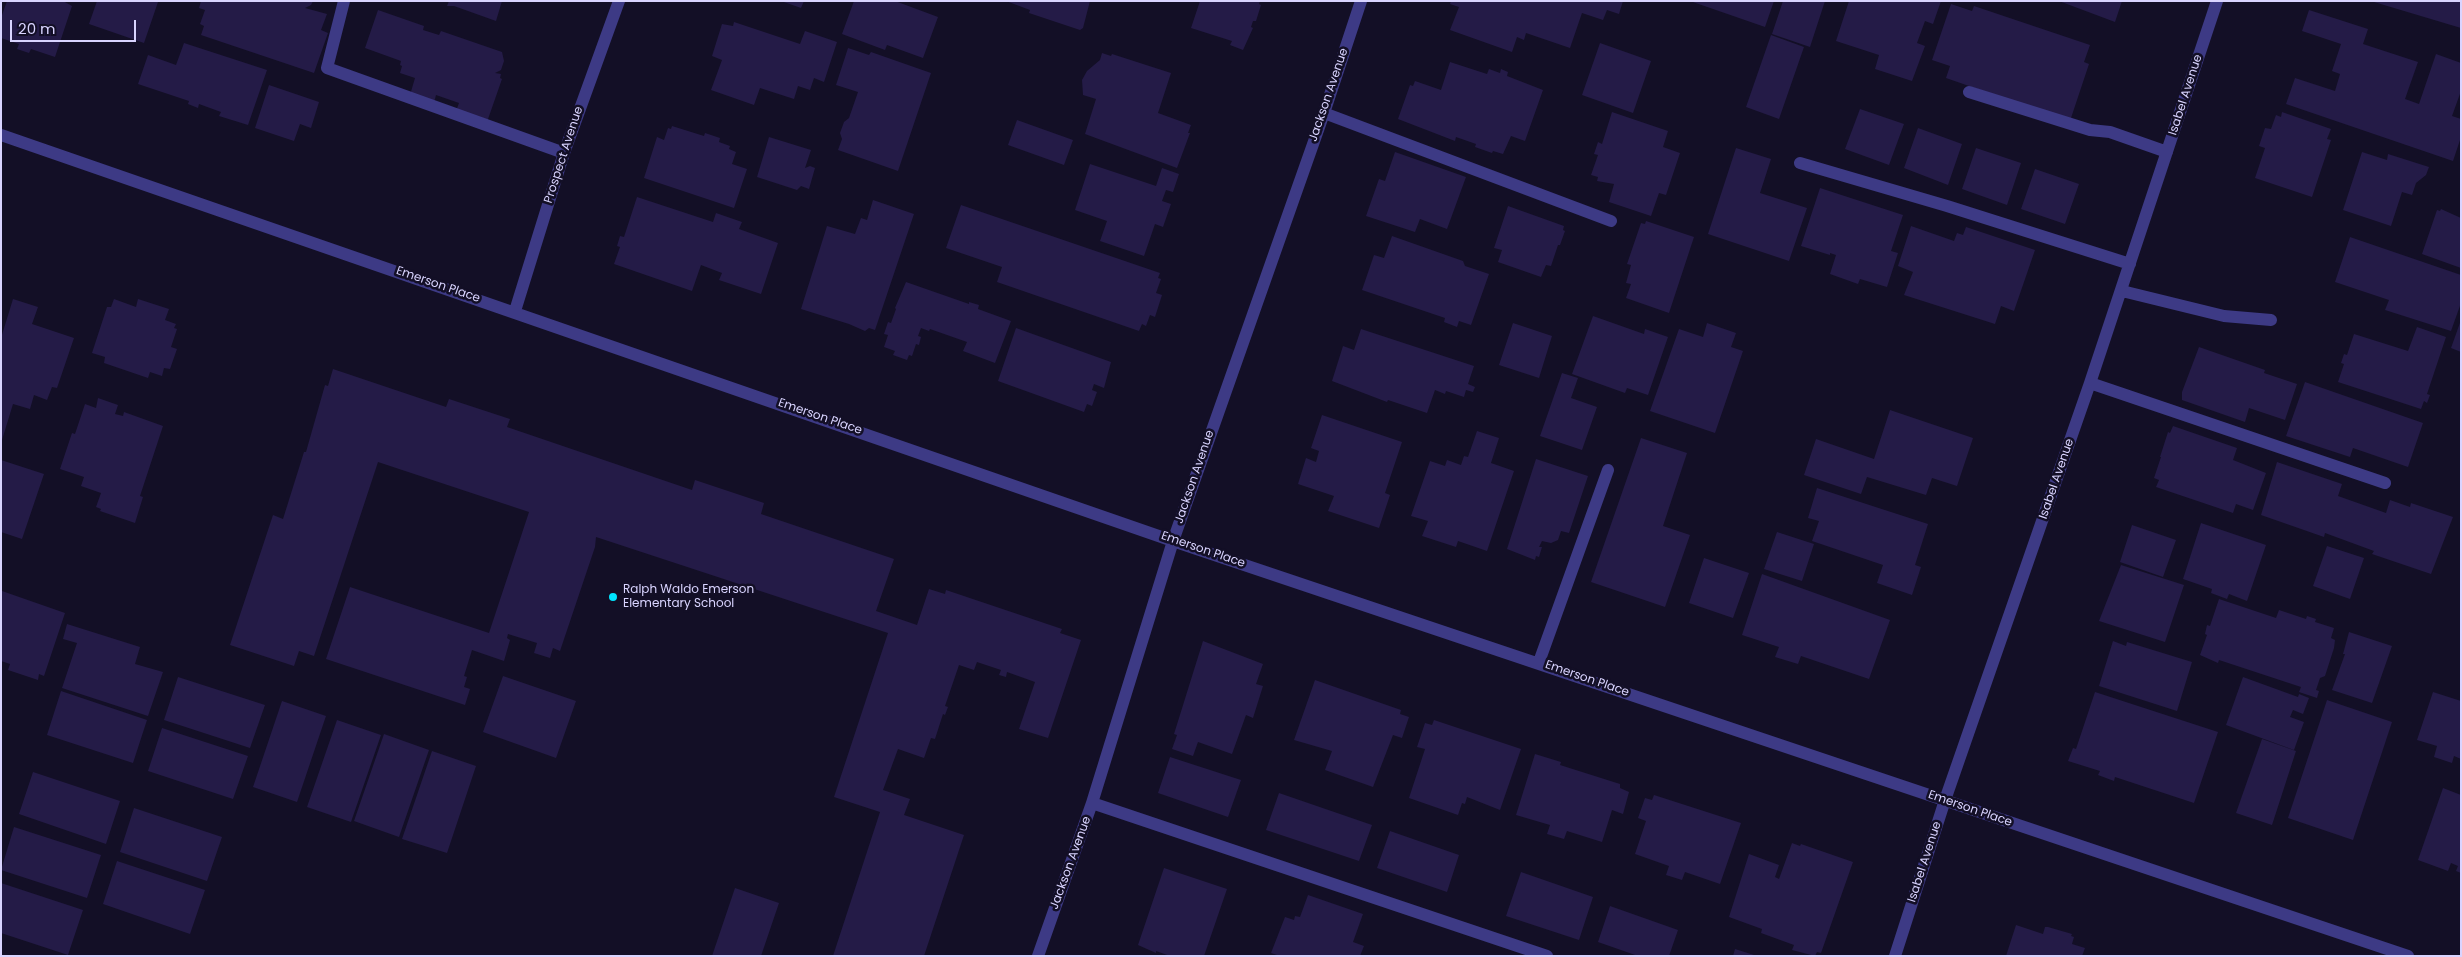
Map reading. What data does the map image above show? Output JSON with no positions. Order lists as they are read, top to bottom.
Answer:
{
  "streets": {
    "street": [
      "Jackson Avenue",
      "Isabel Avenue",
      "Prospect Avenue",
      "Emerson Place"
    ]
  },
  "crossings": [
    ["Jackson Avenue", "Emerson Place"],
    ["Isabel Avenue", "Emerson Place"],
    ["Prospect Avenue", "Emerson Place"]
  ],
  "places": ["Ralph Waldo Emerson Elementary School"],
  "scale_bar": "20 m"
}
